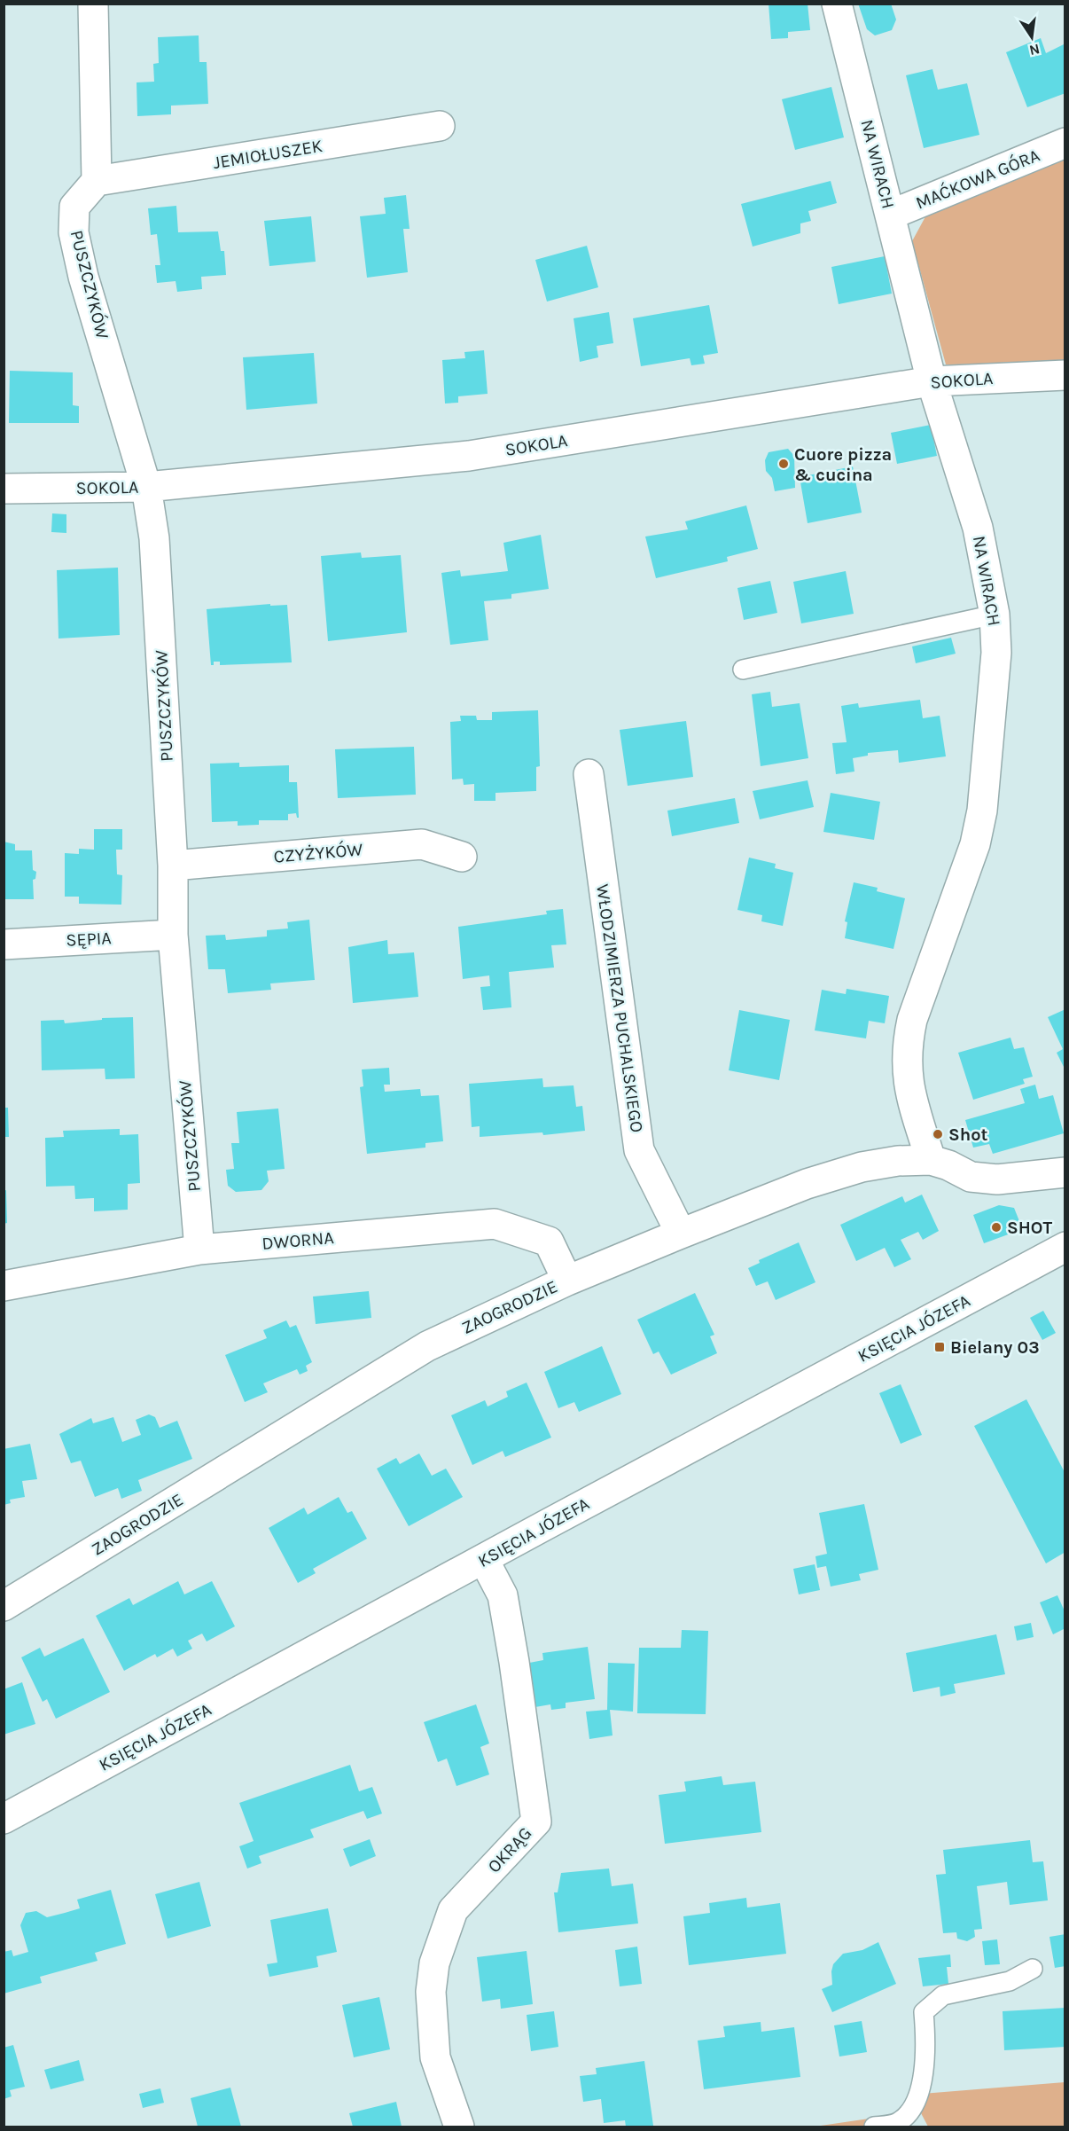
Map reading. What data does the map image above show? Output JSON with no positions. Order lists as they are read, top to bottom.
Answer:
{
  "streets": {
    "street": [
      "JEMIOŁUSZEK",
      "NA WIRACH",
      "MAĆKOWA GÓRA",
      "PUSZCZYKÓW",
      "SOKOLA",
      "CZYŻYKÓW",
      "SĘPIA",
      "WŁODZIMIERZA PUCHALSKIEGO",
      "DWORNA",
      "ZAOGRODZIE",
      "KSIĘCIA JÓZEFA",
      "OKRĄG"
    ]
  },
  "crossings": [
    ["JEMIOŁUSZEK", "PUSZCZYKÓW"],
    ["NA WIRACH", "MAĆKOWA GÓRA"],
    ["NA WIRACH", "SOKOLA"],
    ["NA WIRACH", "ZAOGRODZIE"],
    ["PUSZCZYKÓW", "SOKOLA"],
    ["PUSZCZYKÓW", "CZYŻYKÓW"],
    ["PUSZCZYKÓW", "SĘPIA"],
    ["PUSZCZYKÓW", "DWORNA"],
    ["WŁODZIMIERZA PUCHALSKIEGO", "ZAOGRODZIE"],
    ["DWORNA", "ZAOGRODZIE"],
    ["KSIĘCIA JÓZEFA", "OKRĄG"]
  ],
  "places": {
    "other": ["Cuore pizza & cucina", "Shot", "SHOT"],
    "transit": ["Bielany 03"]
  },
  "north": "bottom"
}
